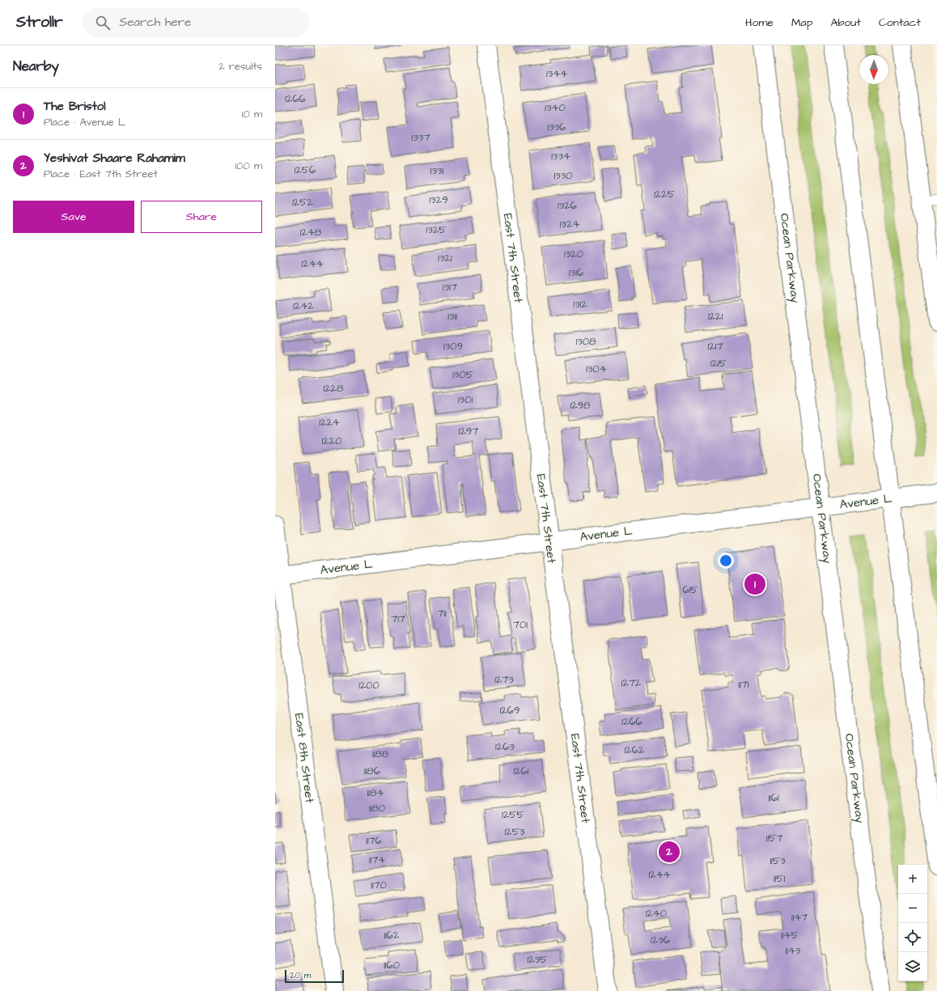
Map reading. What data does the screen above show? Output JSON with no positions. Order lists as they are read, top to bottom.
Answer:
{
  "streets": {
    "street": [
      "East 7th Street",
      "Ocean Parkway",
      "Avenue L",
      "East 8th Street"
    ]
  },
  "crossings": [
    ["East 7th Street", "Avenue L"],
    ["Ocean Parkway", "Avenue L"],
    ["Avenue L", "East 8th Street"]
  ],
  "house_numbers": [
    "1344",
    "1266",
    "1340",
    "1336",
    "1337",
    "1334",
    "1256",
    "1331",
    "1330",
    "1225",
    "1329",
    "1252",
    "1326",
    "1324",
    "1325",
    "1248",
    "1320",
    "1321",
    "1244",
    "1316",
    "1317",
    "1312",
    "1242",
    "1311",
    "1221",
    "1308",
    "1309",
    "1217",
    "1215",
    "1304",
    "1305",
    "1228",
    "1301",
    "1298",
    "1224",
    "1297",
    "1220",
    "615",
    "711",
    "717",
    "701",
    "1273",
    "1272",
    "1171",
    "1200",
    "1269",
    "1266",
    "1263",
    "1262",
    "1188",
    "1186",
    "1261",
    "1184",
    "1161",
    "1180",
    "1255",
    "1253",
    "1157",
    "1176",
    "1174",
    "1153",
    "1244",
    "1151",
    "1170",
    "1240",
    "1147",
    "1162",
    "1145",
    "1236",
    "1143",
    "1235",
    "1160"
  ],
  "scale_bar": "20 m",
  "north": "bottom",
  "page": {
    "header": "Strollr",
    "search": "Search here",
    "nav": [
      "Home",
      "Map",
      "About",
      "Contact"
    ],
    "heading": ["Nearby", "2 results"],
    "list": [
      {
        "mark": "1",
        "name": "The Bristol",
        "note": "Place · Avenue L",
        "value": "10 m"
      },
      {
        "mark": "2",
        "name": "Yeshivat Shaare Rahamim",
        "note": "Place · East 7th Street",
        "value": "100 m"
      }
    ],
    "buttons": ["Save", "Share"],
    "pins": ["1", "2"],
    "map_buttons": ["+", "−"],
    "scale": "20 m"
  }
}
